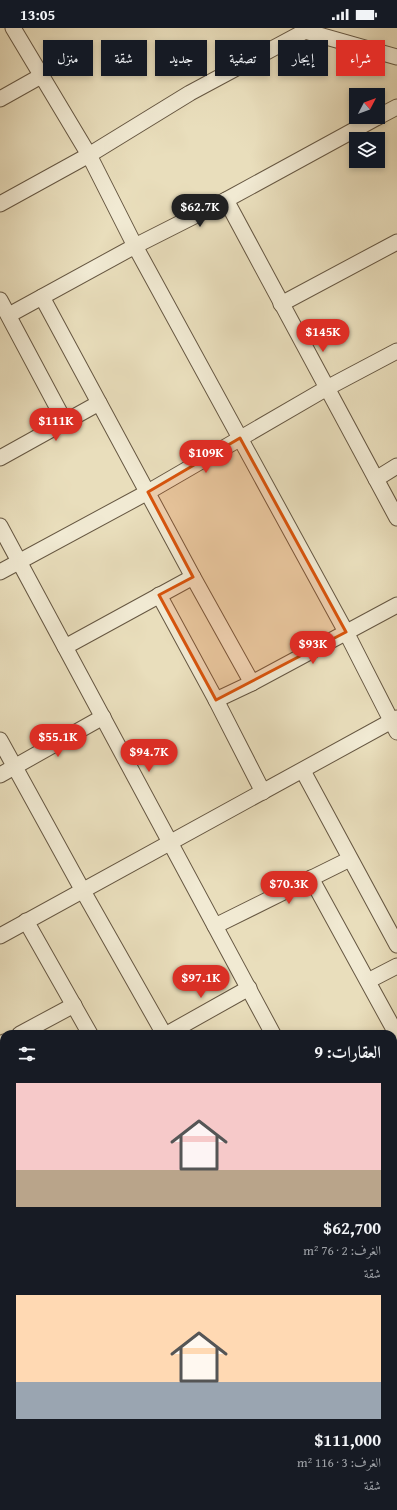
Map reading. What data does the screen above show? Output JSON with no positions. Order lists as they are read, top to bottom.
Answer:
{
  "north": "top right",
  "page": {
    "status": "13:05",
    "chip": [
      "شراء",
      "إيجار",
      "تصفية",
      "جديد",
      "شقة",
      "منزل"
    ],
    "price": [
      "$62.7K",
      "$145K",
      "$111K",
      "$109K",
      "$93K",
      "$55.1K",
      "$94.7K",
      "$70.3K",
      "$97.1K"
    ],
    "heading": "العقارات: 9",
    "list": [
      {
        "name": "$62,700",
        "note": "الغرف: 2 · 76 m² · شقة"
      },
      {
        "name": "$111,000",
        "note": "الغرف: 3 · 116 m² · شقة"
      }
    ]
  }
}
